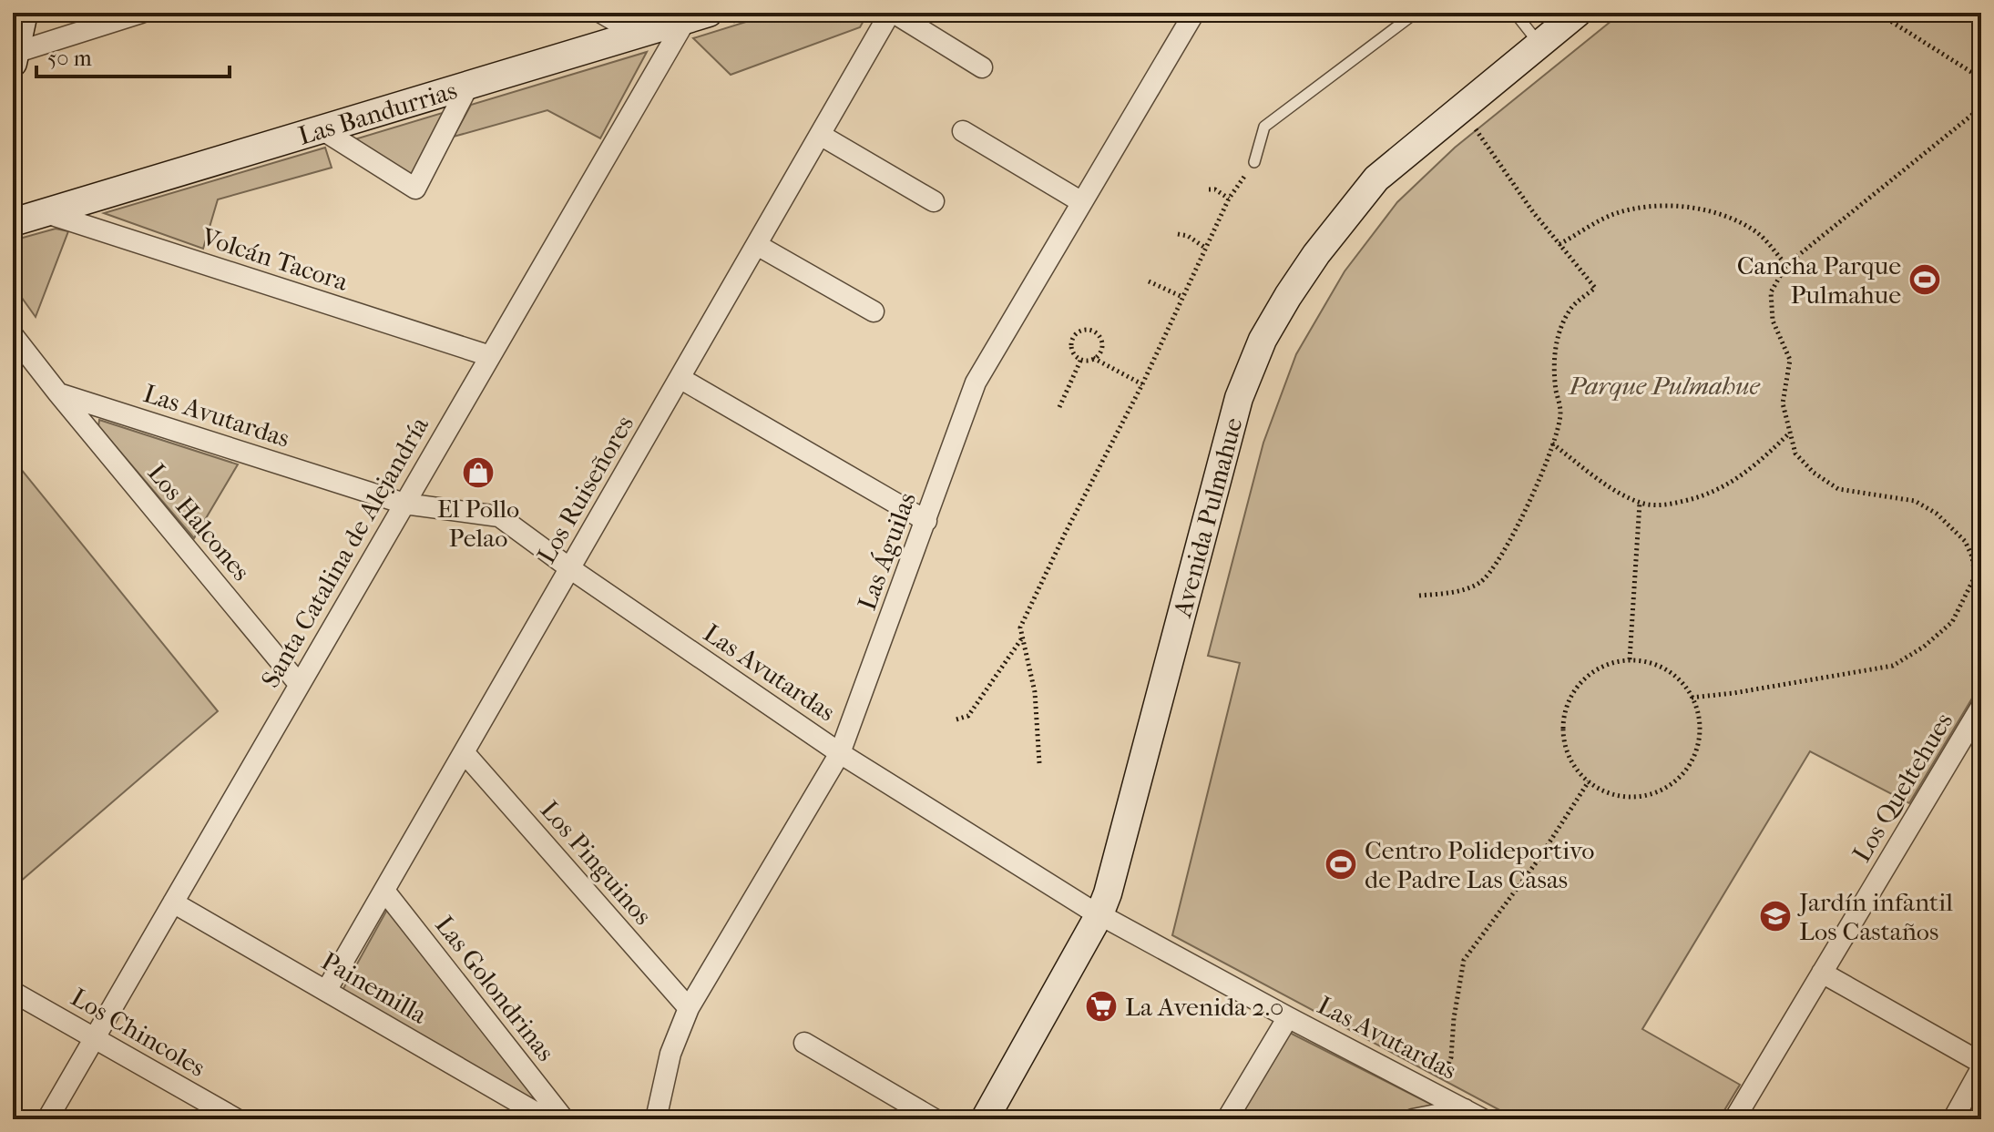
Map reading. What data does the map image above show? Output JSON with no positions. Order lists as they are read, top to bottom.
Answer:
{
  "streets": {
    "street": [
      "Las Bandurrias",
      "Volcán Tacora",
      "Las Avutardas",
      "Los Ruiseñores",
      "Avenida Pulmahue",
      "Los Halcones",
      "Las Águilas",
      "Santa Catalina de Alejandría",
      "Los Queltehues",
      "Los Pinguinos",
      "Painemilla",
      "Las Golondrinas",
      "Los Chincoles"
    ]
  },
  "crossings": [
    ["Las Bandurrias", "Volcán Tacora"],
    ["Las Bandurrias", "Santa Catalina de Alejandría"],
    ["Volcán Tacora", "Santa Catalina de Alejandría"],
    ["Las Avutardas", "Los Ruiseñores"],
    ["Las Avutardas", "Avenida Pulmahue"],
    ["Las Avutardas", "Los Halcones"],
    ["Las Avutardas", "Las Águilas"],
    ["Las Avutardas", "Santa Catalina de Alejandría"],
    ["Los Ruiseñores", "Los Pinguinos"],
    ["Los Ruiseñores", "Painemilla"],
    ["Los Ruiseñores", "Las Golondrinas"],
    ["Los Halcones", "Santa Catalina de Alejandría"],
    ["Las Águilas", "Los Pinguinos"],
    ["Santa Catalina de Alejandría", "Painemilla"],
    ["Santa Catalina de Alejandría", "Los Chincoles"]
  ],
  "parks": ["Parque Pulmahue"],
  "places": {
    "sports": ["Cancha Parque Pulmahue", "Centro Polideportivo de Padre Las Casas"],
    "shop": ["El Pollo Pelao"],
    "school or university": ["Jardín infantil Los Castaños"],
    "supermarket": ["La Avenida 2.0"]
  },
  "scale_bar": "50 m"
}
